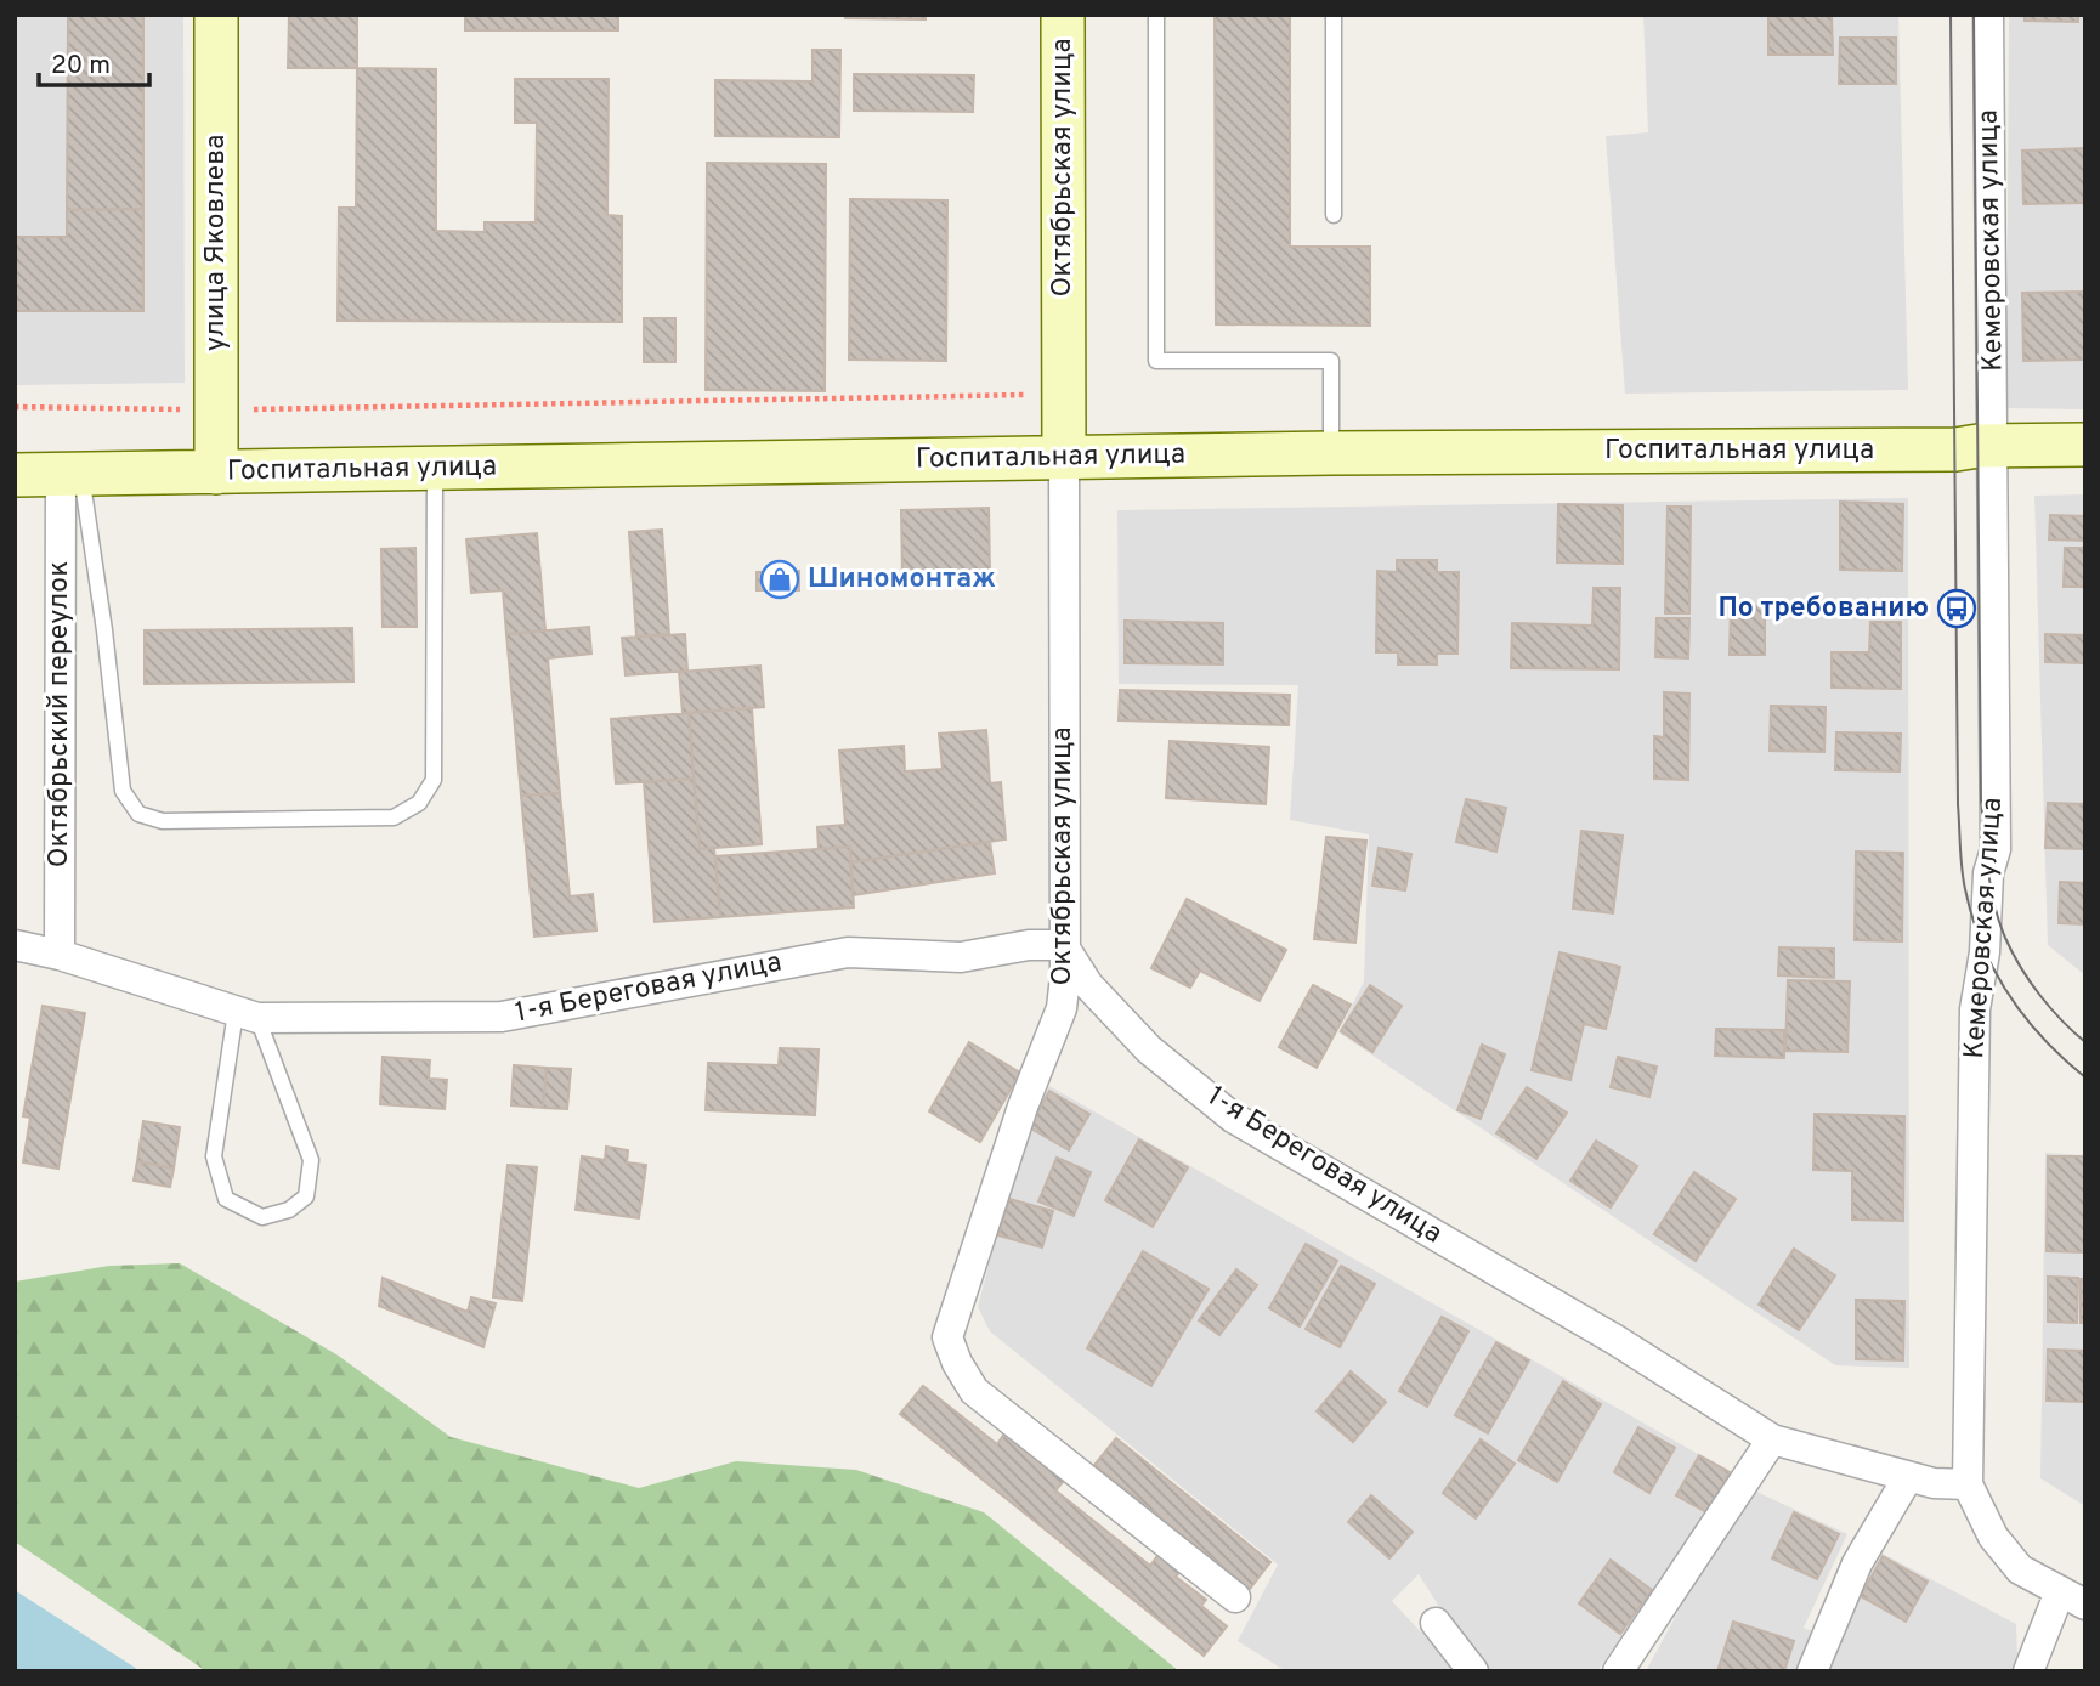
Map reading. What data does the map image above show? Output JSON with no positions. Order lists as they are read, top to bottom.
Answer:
{
  "streets": {
    "main road": ["Октябрьская улица", "улица Яковлева", "Госпитальная улица"],
    "street": ["Кемеровская улица", "Октябрьский переулок", "1-я Береговая улица"]
  },
  "crossings": [
    ["Октябрьская улица", "Госпитальная улица"],
    ["Октябрьская улица", "1-я Береговая улица"],
    ["Кемеровская улица", "Госпитальная улица"],
    ["Кемеровская улица", "1-я Береговая улица"],
    ["улица Яковлева", "Госпитальная улица"],
    ["Госпитальная улица", "Октябрьский переулок"],
    ["Октябрьский переулок", "1-я Береговая улица"]
  ],
  "places": {
    "shop": ["Шиномонтаж"],
    "bus stop": ["По требованию"]
  },
  "scale_bar": "20 m"
}
